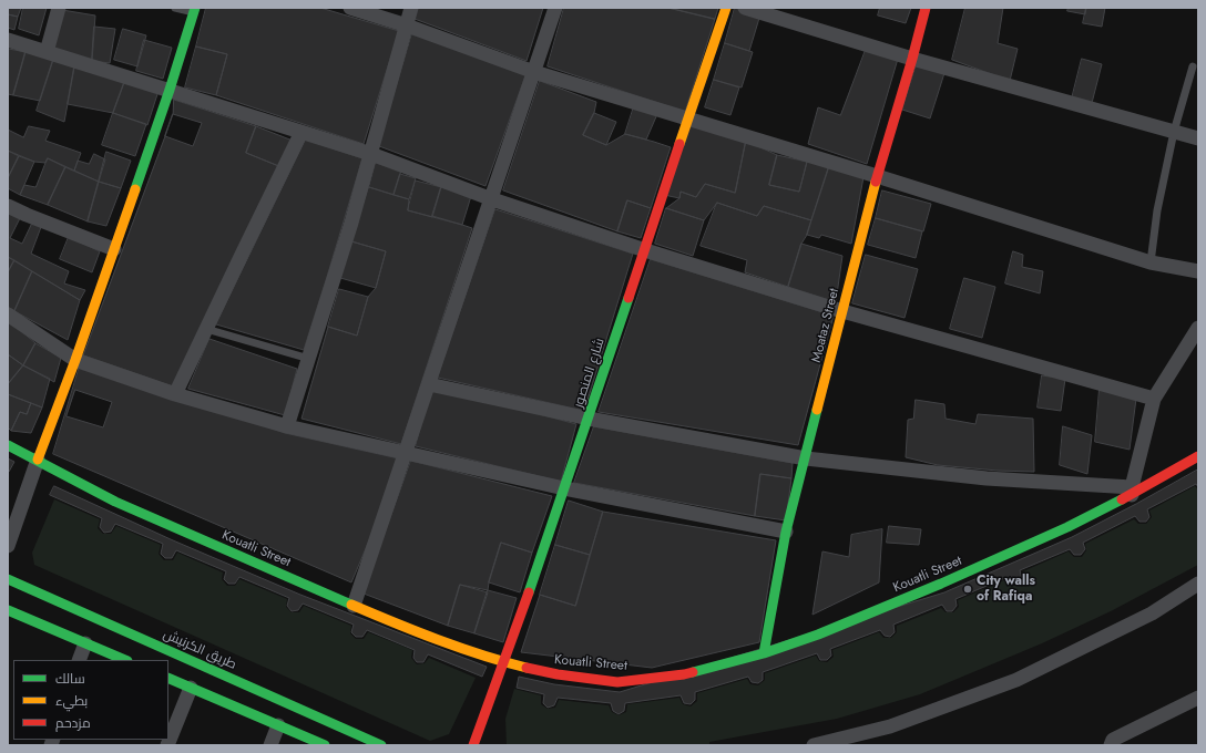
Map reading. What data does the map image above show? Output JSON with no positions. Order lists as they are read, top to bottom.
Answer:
{
  "streets": {
    "street": [
      "Moataz Street",
      "شارع المنصور",
      "Kouatli Street",
      "طريق الكرنيش"
    ]
  },
  "crossings": [
    ["Moataz Street", "Kouatli Street"],
    ["شارع المنصور", "Kouatli Street"]
  ],
  "places": ["City walls of Rafiqa"],
  "legend": ["سالك", "بطيء", "مزدحم"]
}
